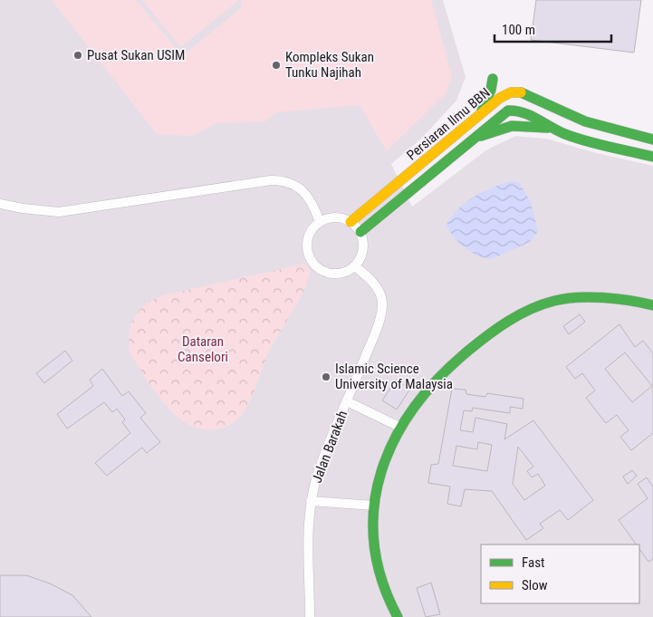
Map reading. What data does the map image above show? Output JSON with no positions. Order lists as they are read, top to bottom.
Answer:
{
  "streets": {
    "street": ["Persiaran Ilmu BBN", "Jalan Barakah"]
  },
  "crossings": [
    ["Persiaran Ilmu BBN", "Jalan Barakah"]
  ],
  "parks": ["Dataran Canselori"],
  "places": ["Pusat Sukan USIM", "Kompleks Sukan Tunku Najihah", "Islamic Science University of Malaysia"],
  "legend": ["Fast", "Slow"],
  "scale_bar": "100 m"
}
